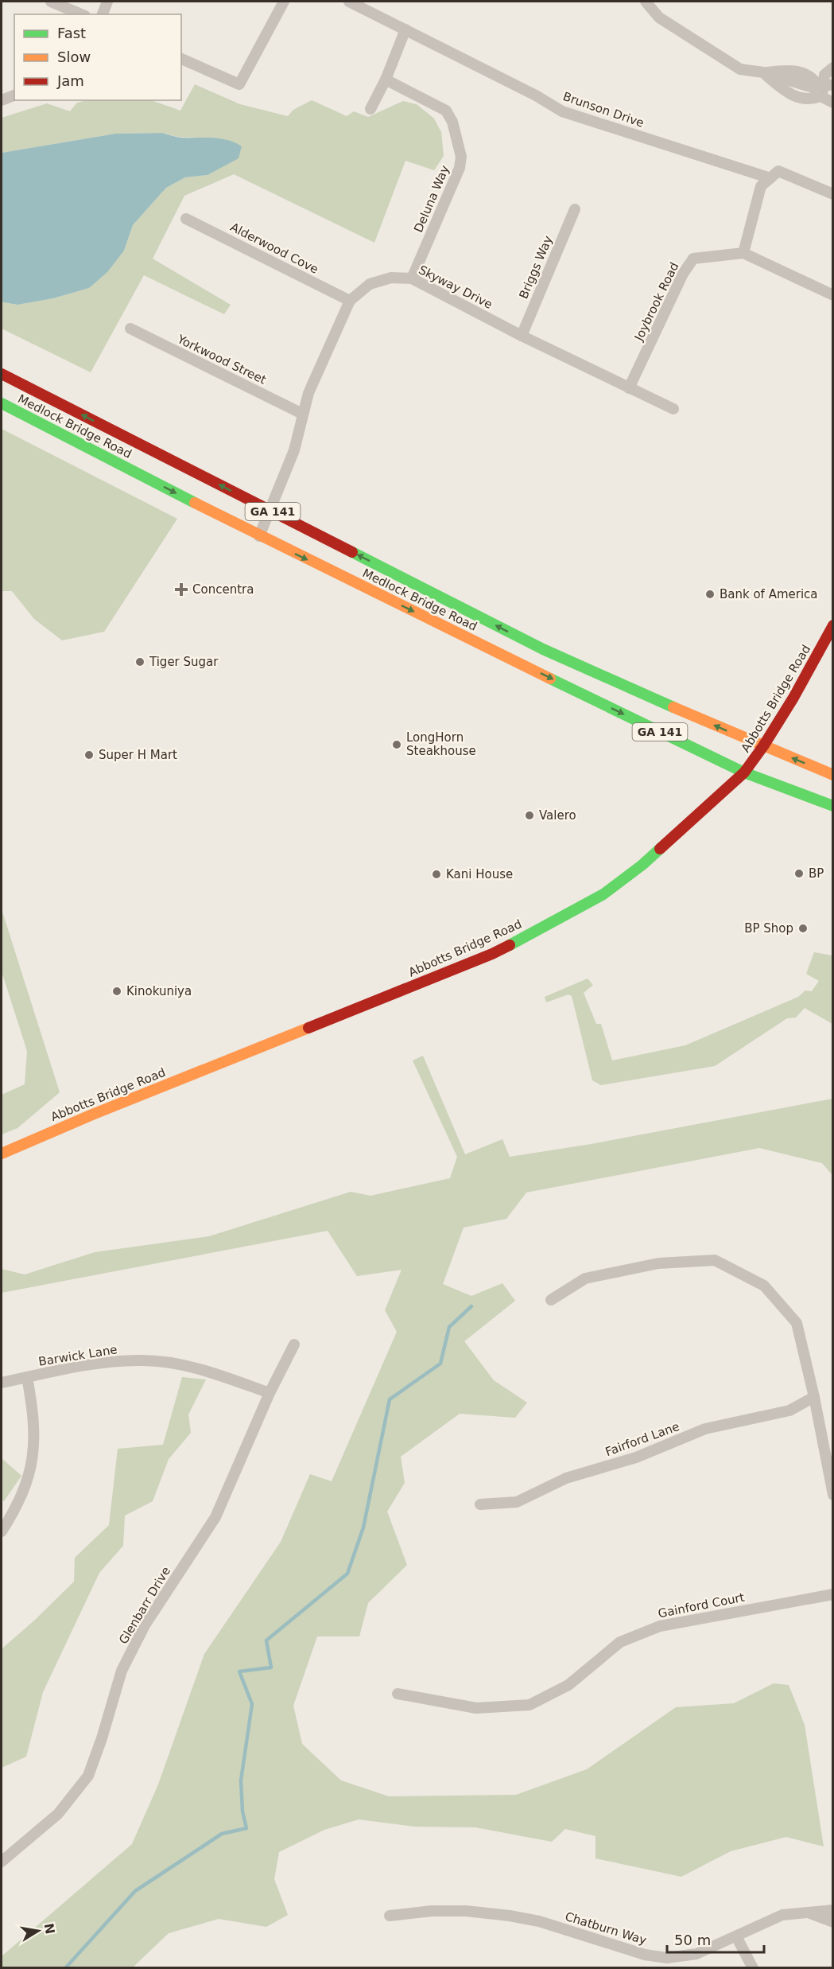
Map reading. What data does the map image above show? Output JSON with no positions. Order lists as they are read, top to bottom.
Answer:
{
  "streets": {
    "main road": ["Medlock Bridge Road", "GA 141", "Abbotts Bridge Road"],
    "street": [
      "Brunson Drive",
      "Deluna Way",
      "Alderwood Cove",
      "Briggs Way",
      "Skyway Drive",
      "Joybrook Road",
      "Yorkwood Street",
      "Barwick Lane",
      "Fairford Lane",
      "Glenbarr Drive",
      "Gainford Court",
      "Chatburn Way"
    ]
  },
  "crossings": [
    ["Deluna Way", "Skyway Drive"],
    ["Alderwood Cove", "Skyway Drive"],
    ["Briggs Way", "Skyway Drive"],
    ["Skyway Drive", "Joybrook Road"],
    ["Skyway Drive", "Yorkwood Street"],
    ["Skyway Drive", "Medlock Bridge Road"],
    ["Medlock Bridge Road", "Abbotts Bridge Road"],
    ["Barwick Lane", "Glenbarr Drive"]
  ],
  "places": {
    "health": ["Concentra"],
    "other": [
      "Bank of America",
      "Tiger Sugar",
      "LongHorn Steakhouse",
      "Super H Mart",
      "Valero",
      "BP",
      "Kani House",
      "BP Shop",
      "Kinokuniya"
    ]
  },
  "legend": ["Fast", "Slow", "Jam"],
  "scale_bar": "50 m",
  "north": "right"
}
